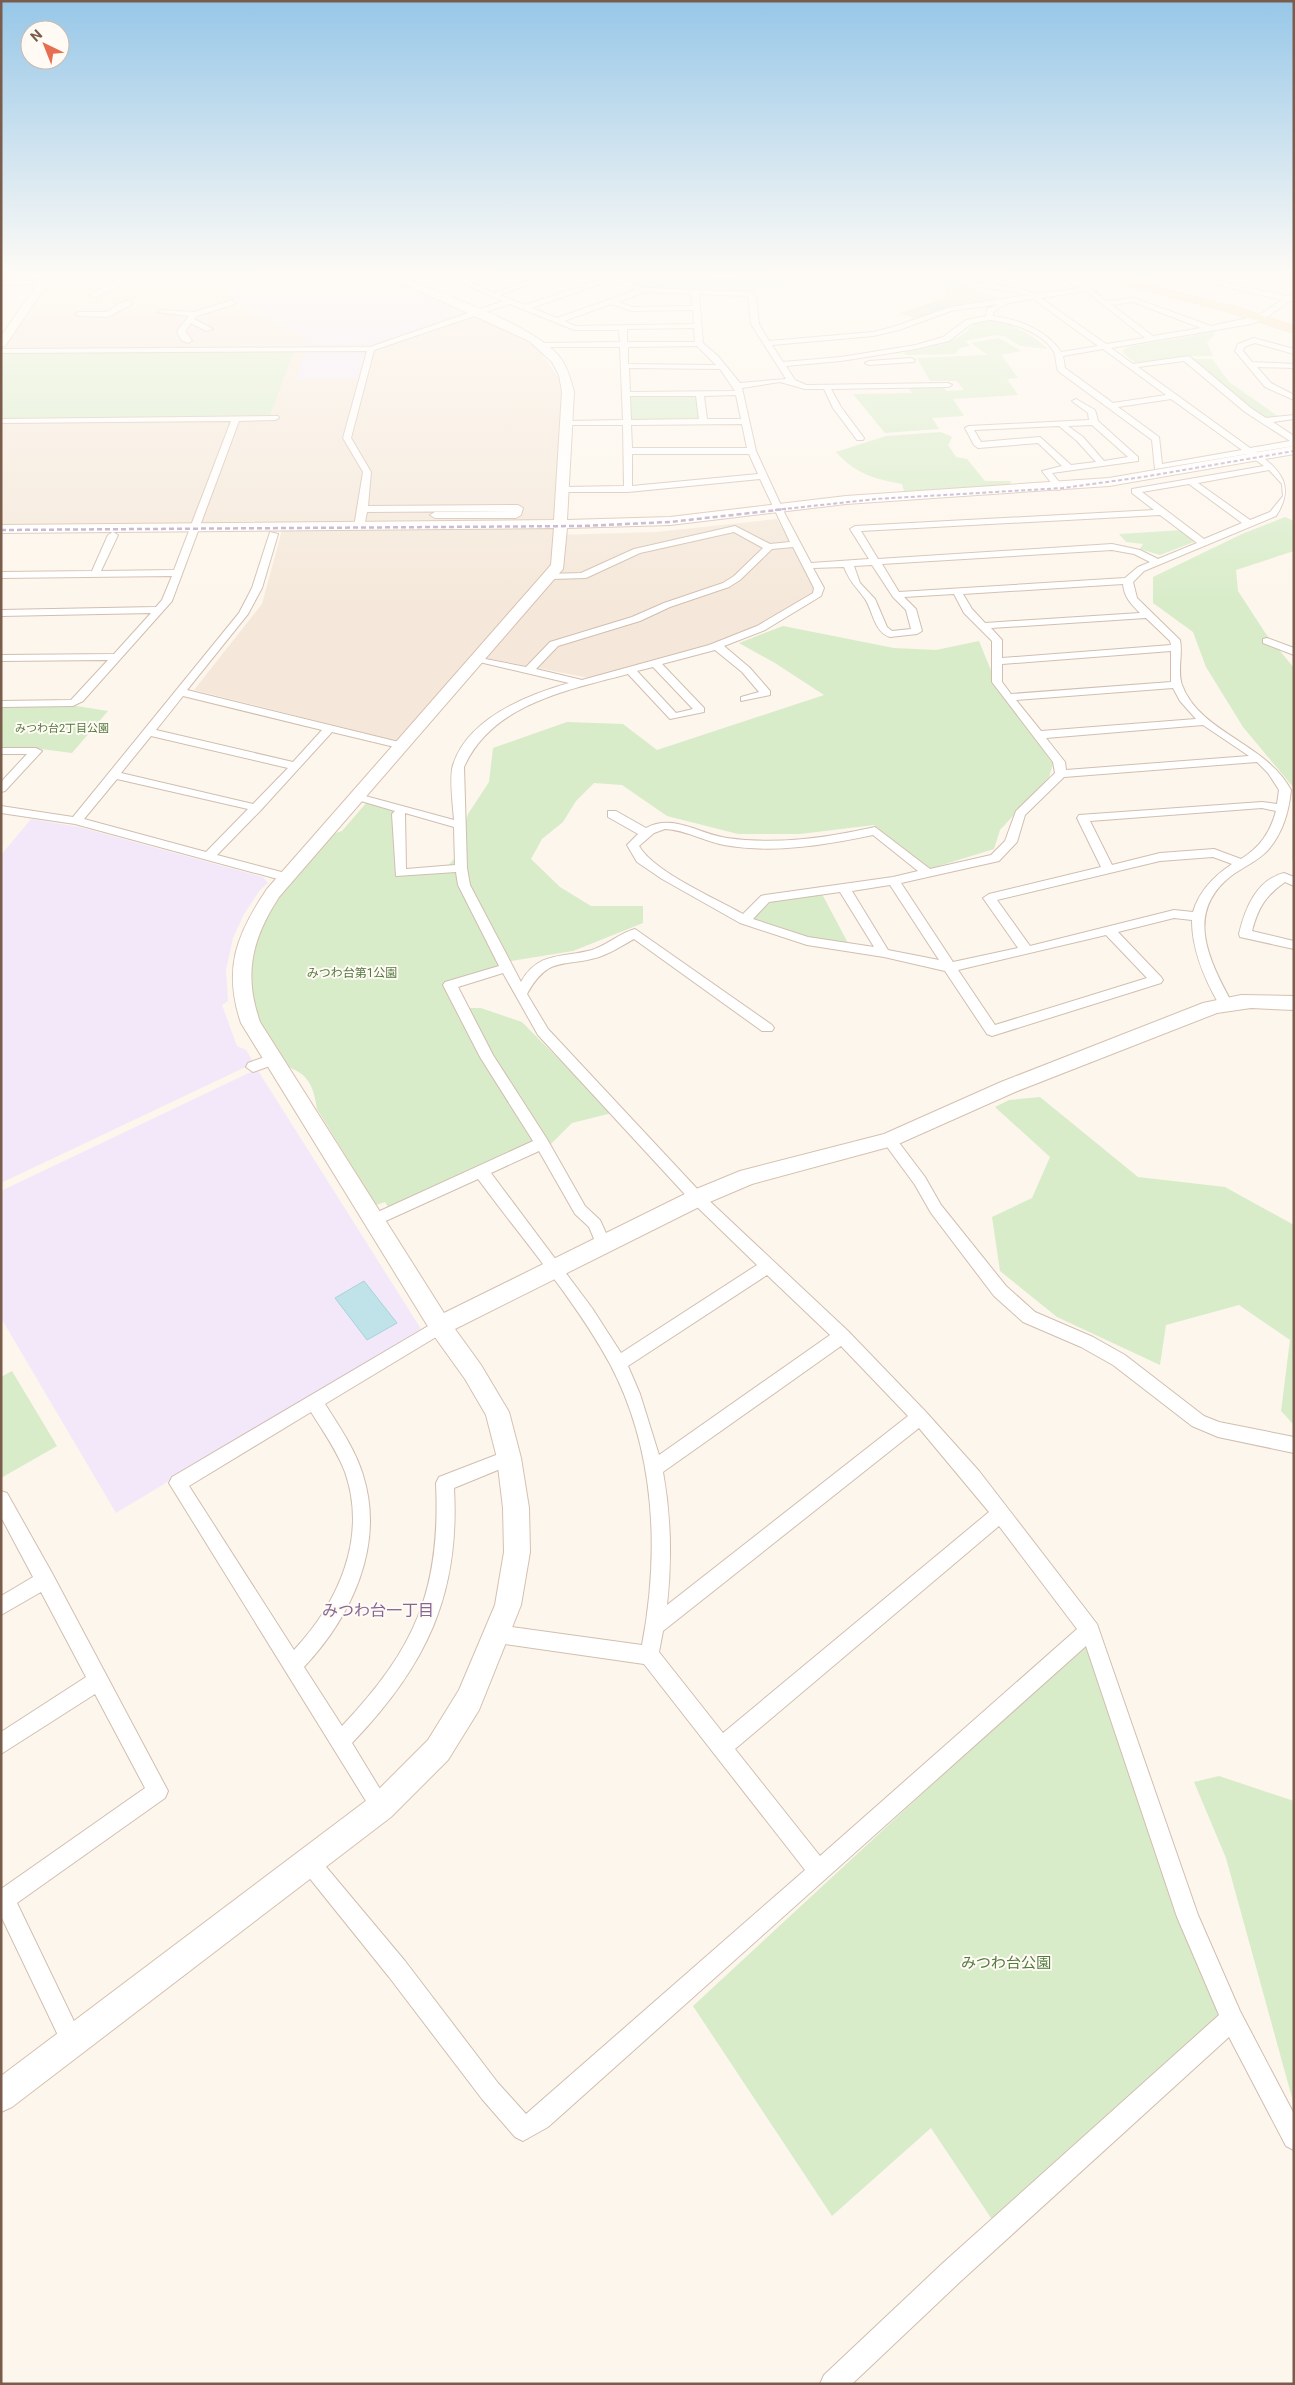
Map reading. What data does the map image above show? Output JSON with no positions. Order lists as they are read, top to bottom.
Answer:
{
  "districts": ["みつわ台一丁目"],
  "parks": ["みつわ台2丁目公園", "みつわ台第1公園", "みつわ台公園"],
  "north": "top left"
}
